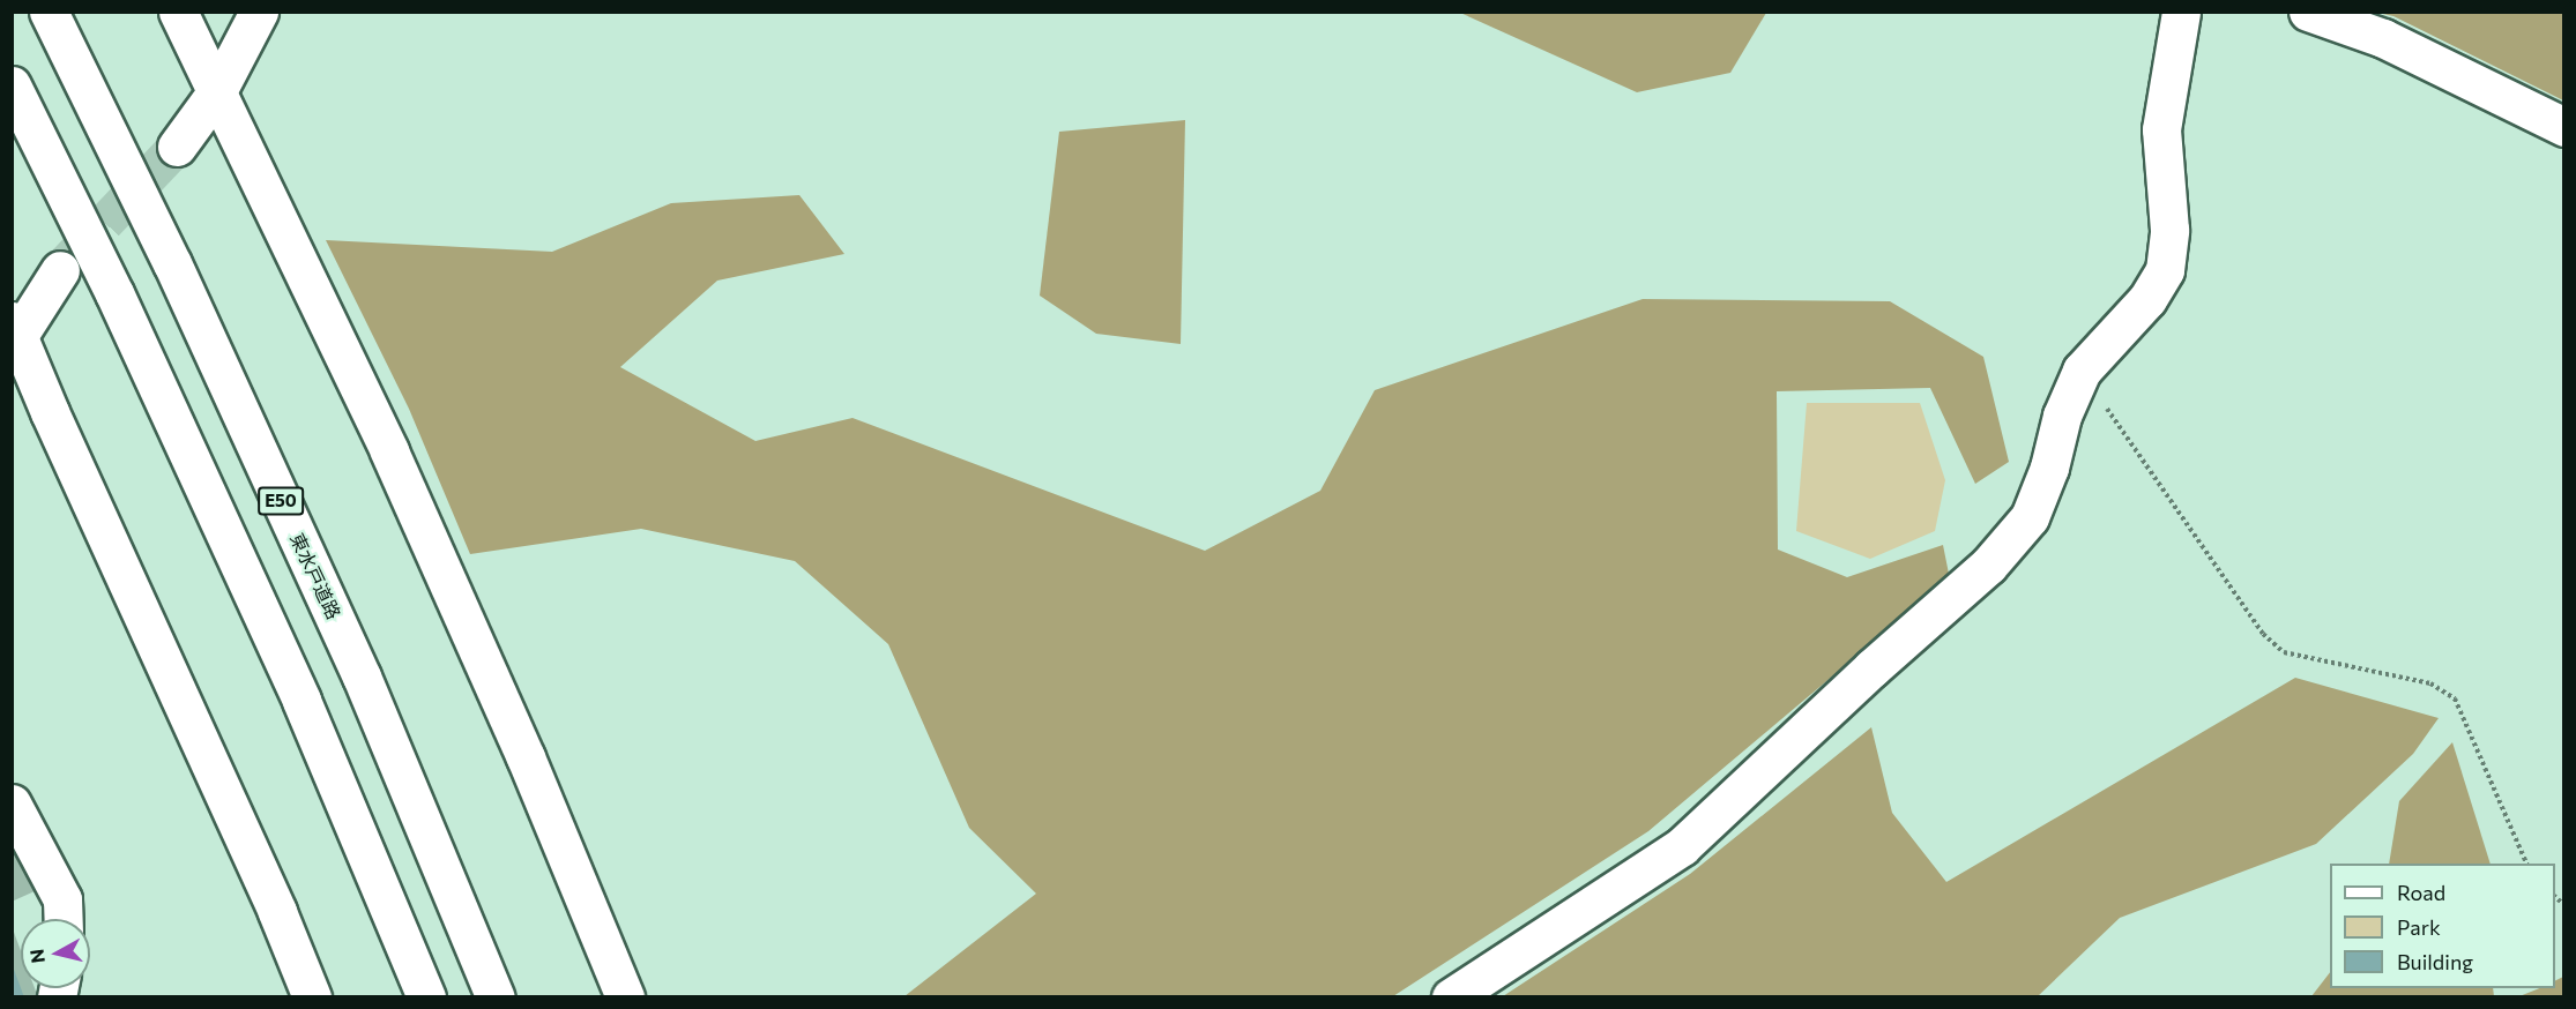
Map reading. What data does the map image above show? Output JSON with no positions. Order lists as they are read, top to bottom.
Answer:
{
  "streets": {
    "main road": ["E50", "東水戸道路"]
  },
  "legend": ["Road", "Park", "Building"],
  "north": "left"
}
